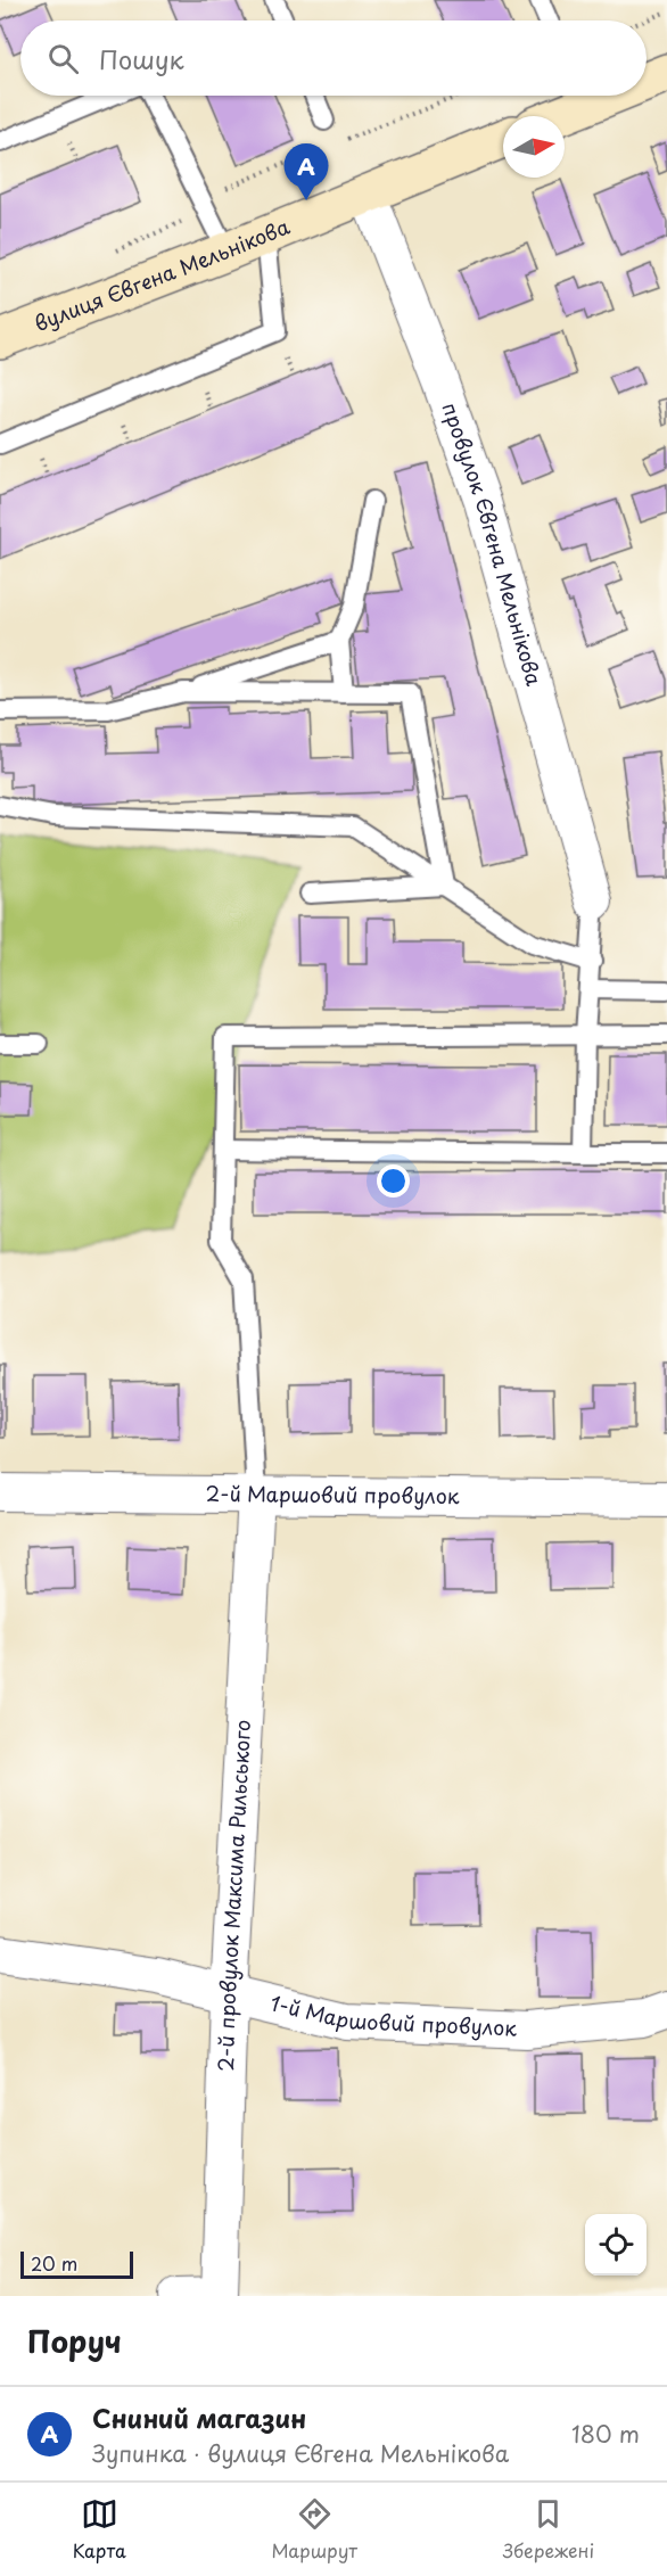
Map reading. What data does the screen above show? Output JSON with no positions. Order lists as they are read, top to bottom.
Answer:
{
  "streets": {
    "street": [
      "вулиця Євгена Мельнікова",
      "провулок Євгена Мельнікова",
      "2-й Маршовий провулок",
      "2-й провулок Максима Рильського",
      "1-й Маршовий провулок"
    ]
  },
  "crossings": [
    ["вулиця Євгена Мельнікова", "провулок Євгена Мельнікова"],
    ["2-й Маршовий провулок", "2-й провулок Максима Рильського"],
    ["2-й провулок Максима Рильського", "1-й Маршовий провулок"]
  ],
  "scale_bar": "20 m",
  "north": "right",
  "page": {
    "search": "Пошук",
    "pins": "A",
    "scale": "20 m",
    "heading": "Поруч",
    "list": [
      {
        "mark": "A",
        "name": "Сниний магазин",
        "note": "Зупинка · вулиця Євгена Мельнікова",
        "value": "180 m"
      }
    ],
    "nav": ["Карта", "Маршрут", "Збережені"]
  }
}
